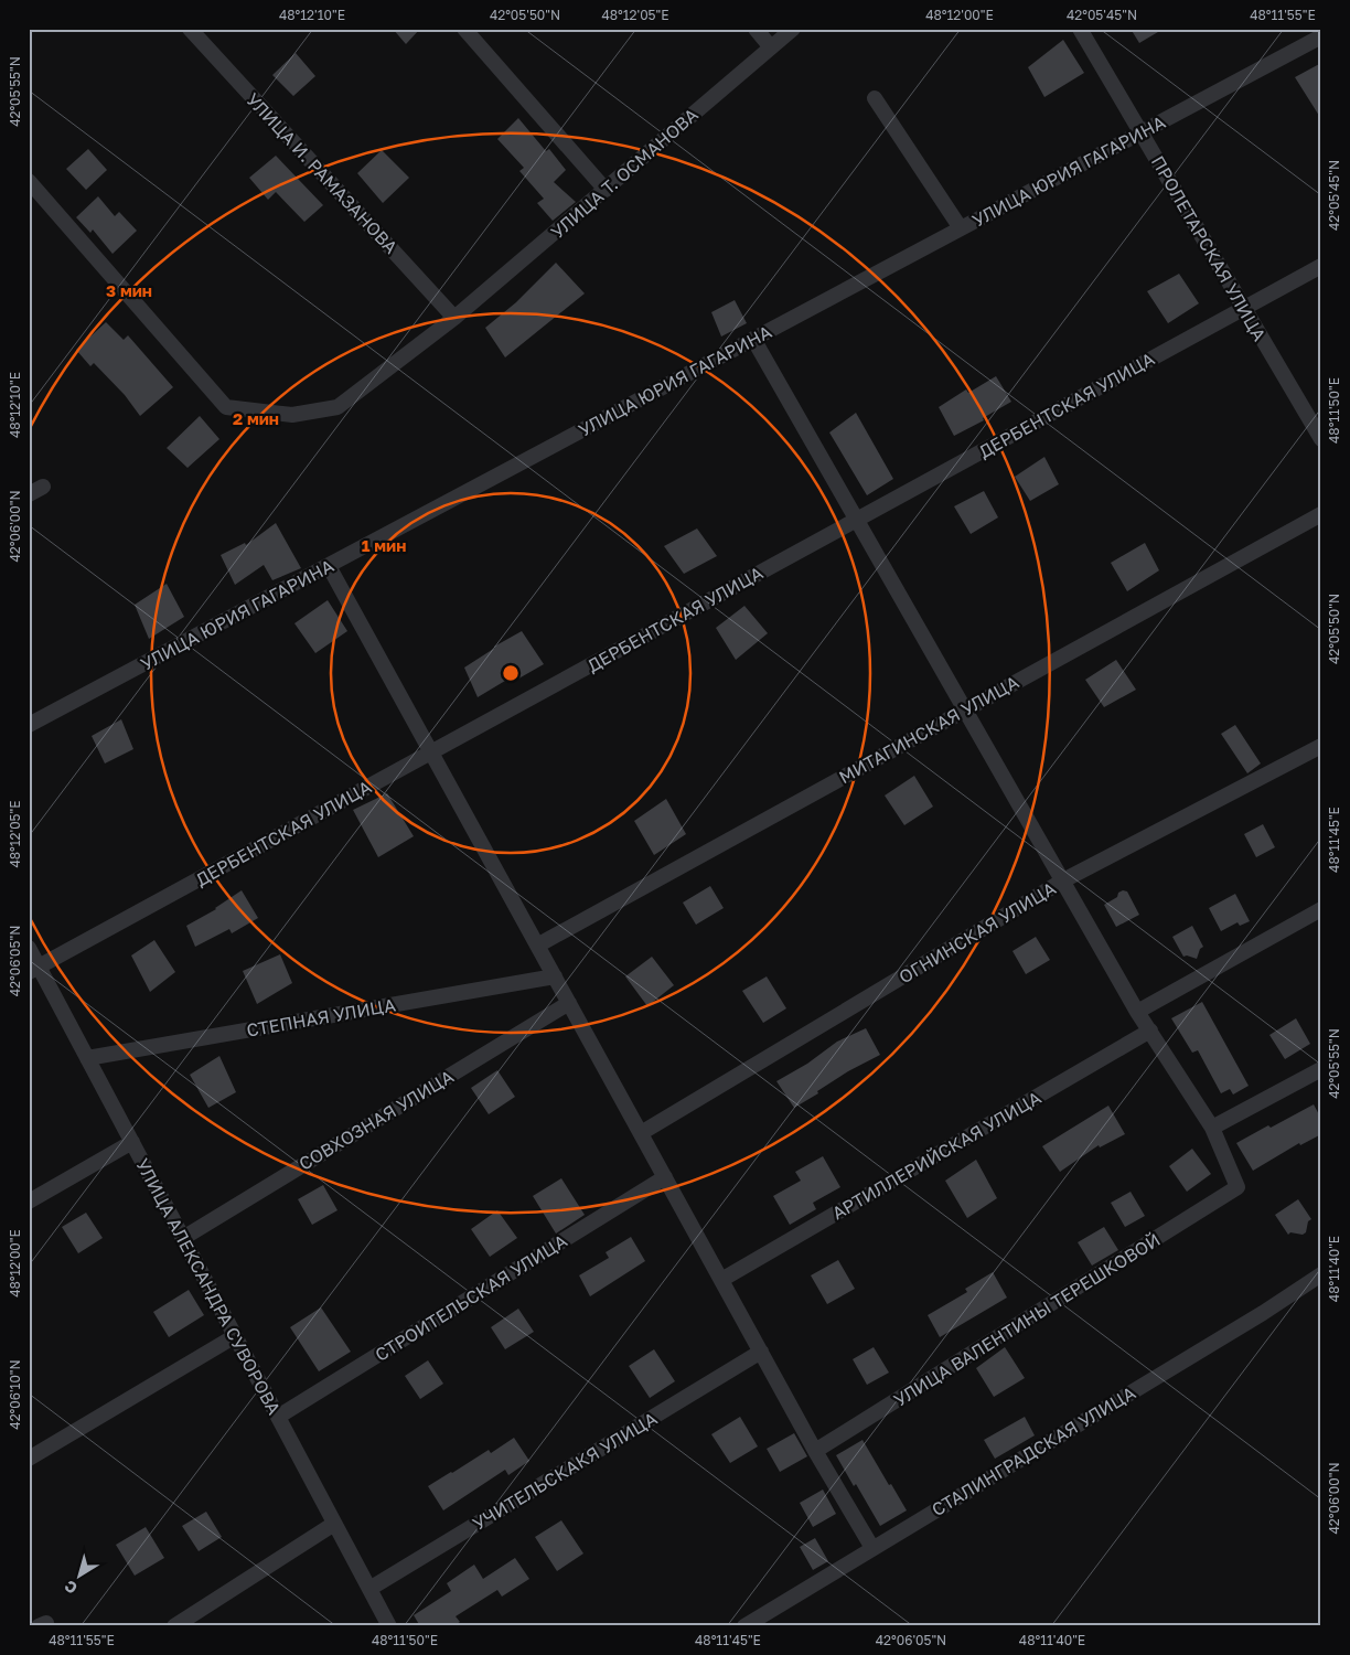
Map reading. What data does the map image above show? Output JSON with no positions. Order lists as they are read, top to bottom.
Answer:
{
  "streets": {
    "street": [
      "УЛИЦА ЮРИЯ ГАГАРИНА",
      "УЛИЦА И. РАМАЗАНОВА",
      "УЛИЦА Т. ОСМАНОВА",
      "ПРОЛЕТАРСКАЯ УЛИЦА",
      "ДЕРБЕНТСКАЯ УЛИЦА",
      "МИТАГИНСКАЯ УЛИЦА",
      "ОГНИНСКАЯ УЛИЦА",
      "СТЕПНАЯ УЛИЦА",
      "СОВХОЗНАЯ УЛИЦА",
      "АРТИЛЛЕРИЙСКАЯ УЛИЦА",
      "УЛИЦА АЛЕКСАНДРА СУВОРОВА",
      "СТРОИТЕЛЬСКАЯ УЛИЦА",
      "УЛИЦА ВАЛЕНТИНЫ ТЕРЕШКОВОЙ",
      "СТАЛИНГРАДСКАЯ УЛИЦА",
      "УЧИТЕЛЬСКАКЯ УЛИЦА"
    ]
  },
  "crossings": [
    ["УЛИЦА ЮРИЯ ГАГАРИНА", "ПРОЛЕТАРСКАЯ УЛИЦА"],
    ["УЛИЦА И. РАМАЗАНОВА", "УЛИЦА Т. ОСМАНОВА"],
    ["ПРОЛЕТАРСКАЯ УЛИЦА", "ДЕРБЕНТСКАЯ УЛИЦА"],
    ["ДЕРБЕНТСКАЯ УЛИЦА", "УЛИЦА АЛЕКСАНДРА СУВОРОВА"],
    ["СТЕПНАЯ УЛИЦА", "УЛИЦА АЛЕКСАНДРА СУВОРОВА"],
    ["СОВХОЗНАЯ УЛИЦА", "УЛИЦА АЛЕКСАНДРА СУВОРОВА"],
    ["УЛИЦА АЛЕКСАНДРА СУВОРОВА", "СТРОИТЕЛЬСКАЯ УЛИЦА"],
    ["УЛИЦА АЛЕКСАНДРА СУВОРОВА", "УЧИТЕЛЬСКАКЯ УЛИЦА"]
  ],
  "north": "bottom left",
  "coordinates": [
    "48°12'10\"E",
    "42°05'50\"N",
    "48°12'05\"E",
    "48°12'00\"E",
    "42°05'45\"N",
    "48°11'55\"E",
    "42°05'55\"N",
    "48°11'50\"E",
    "42°06'00\"N",
    "48°11'45\"E",
    "42°06'05\"N",
    "48°11'40\"E",
    "42°06'10\"N"
  ],
  "rings": ["3 мин", "2 мин", "1 мин"]
}
